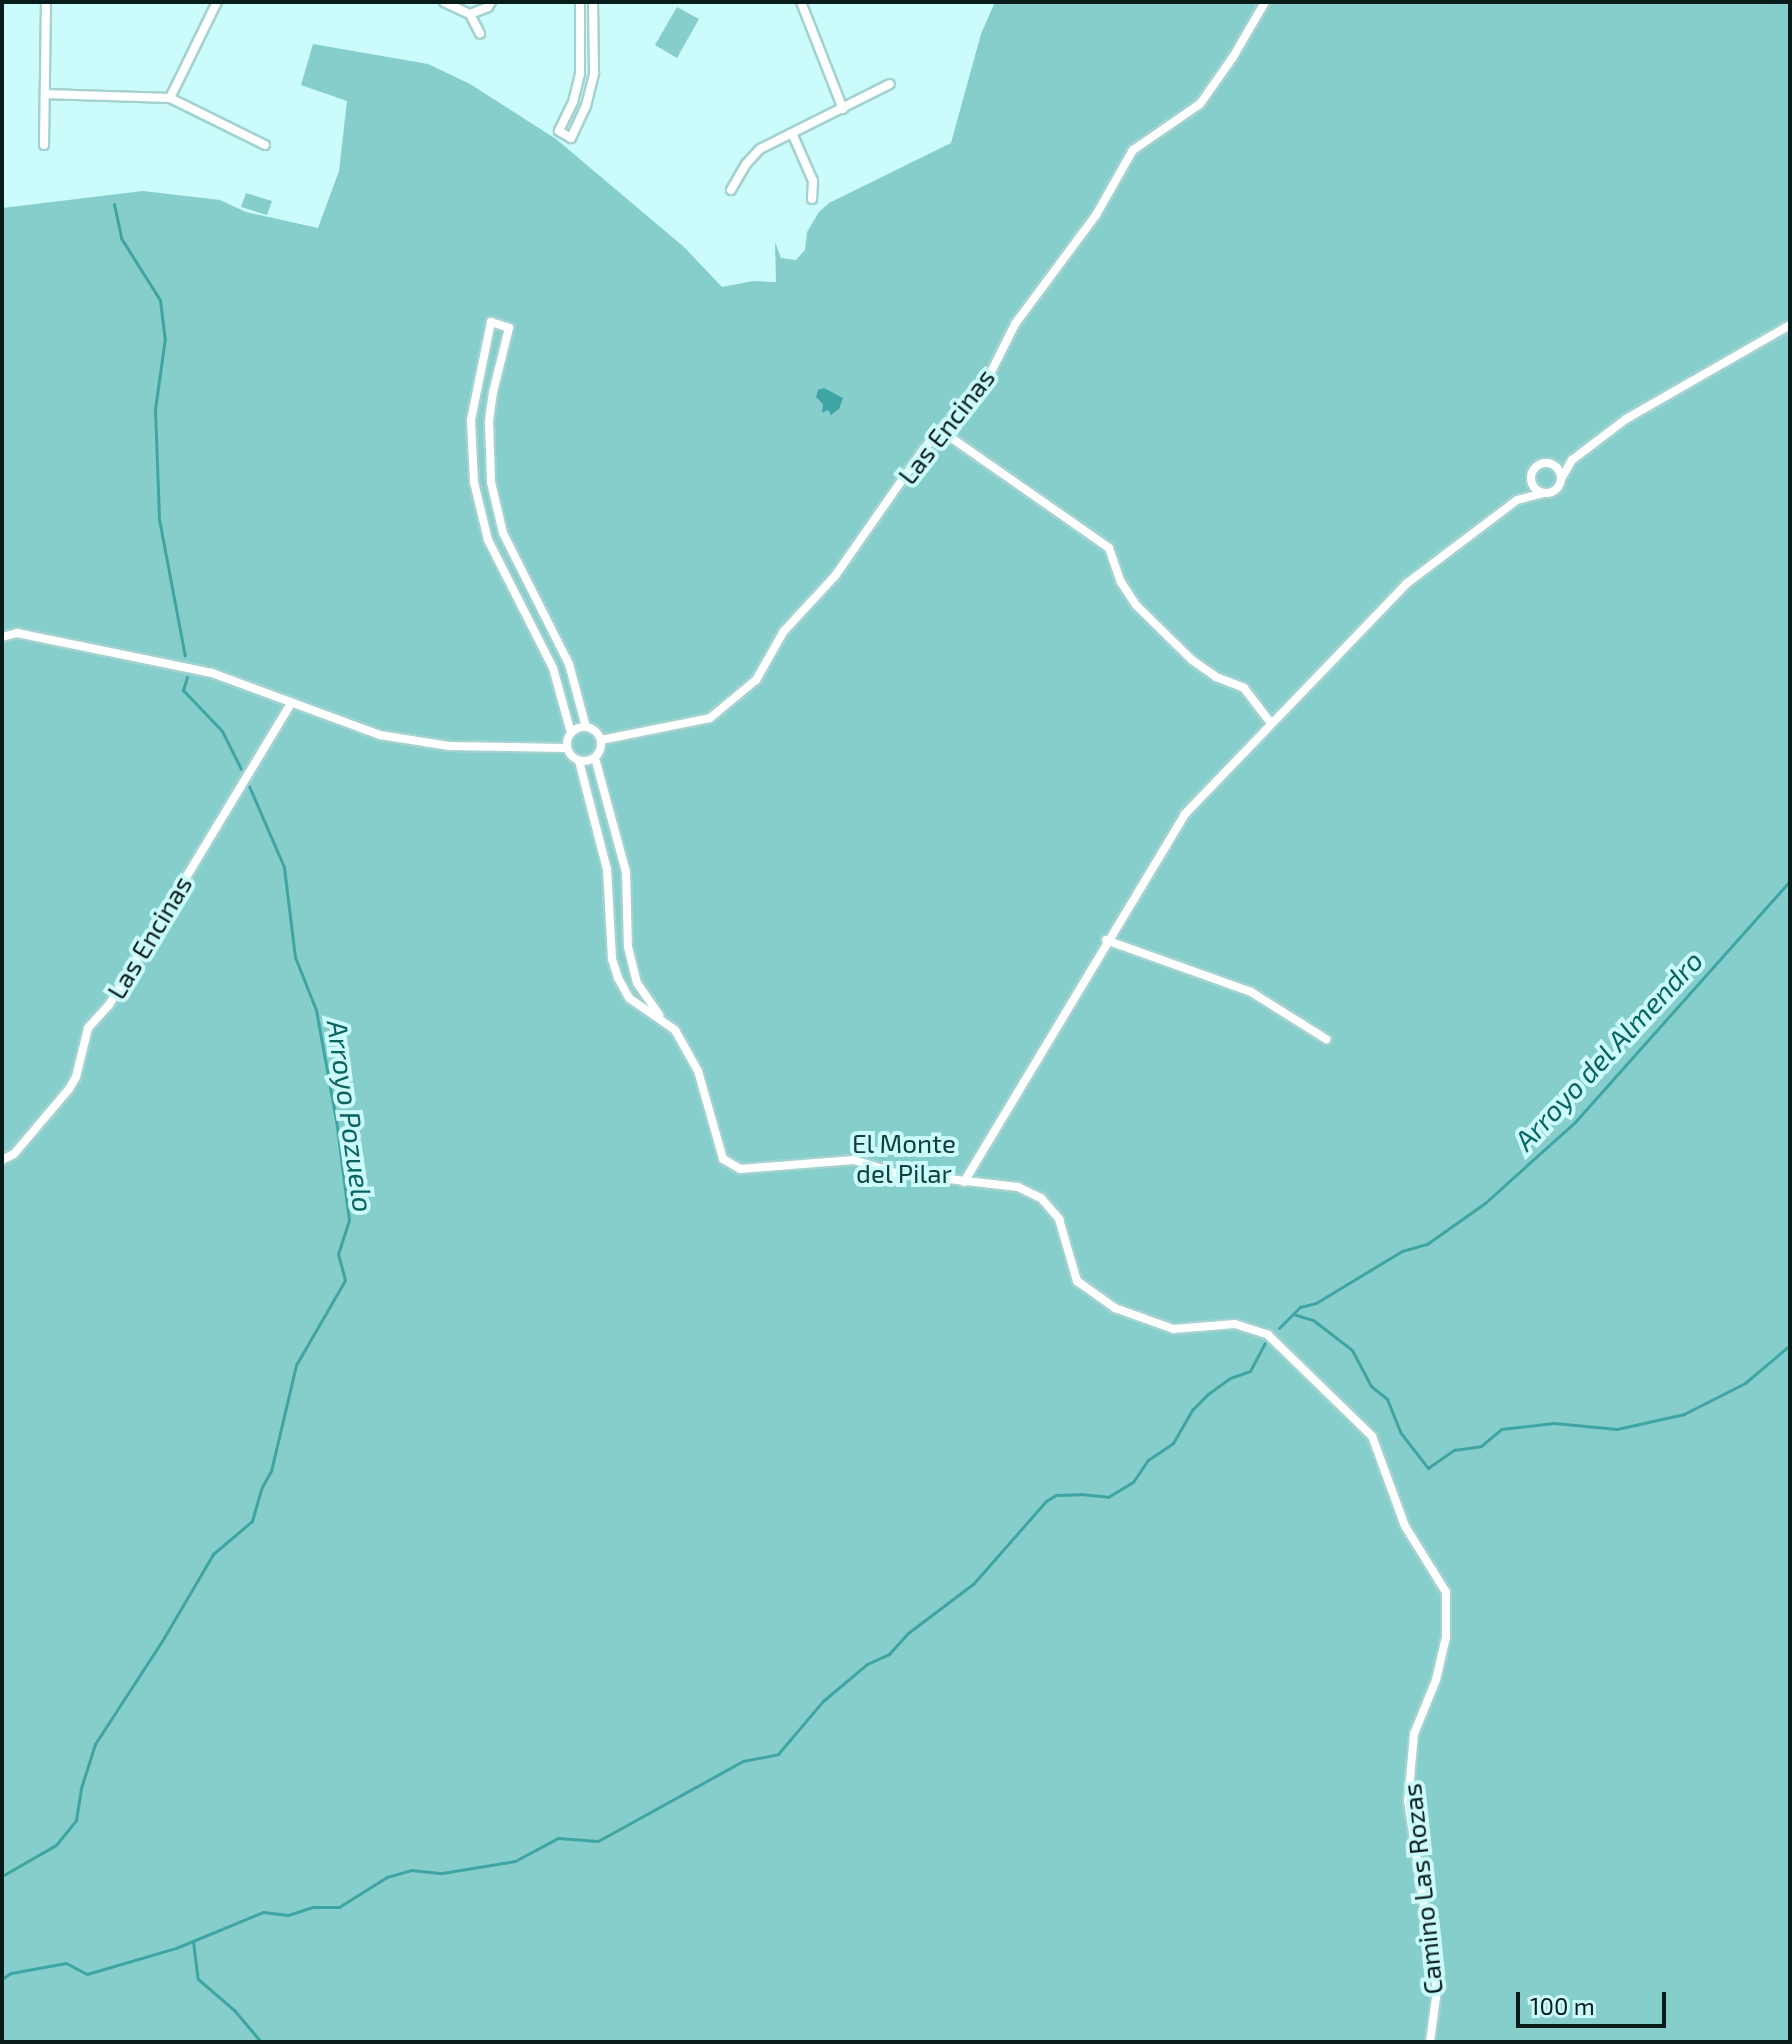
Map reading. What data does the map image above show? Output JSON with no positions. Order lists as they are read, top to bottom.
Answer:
{
  "streets": {
    "street": ["Las Encinas", "Camino Las Rozas"]
  },
  "water": ["Arroyo del Almendro", "Arroyo Pozuelo"],
  "parks": ["El Monte del Pilar"],
  "scale_bar": "100 m"
}
